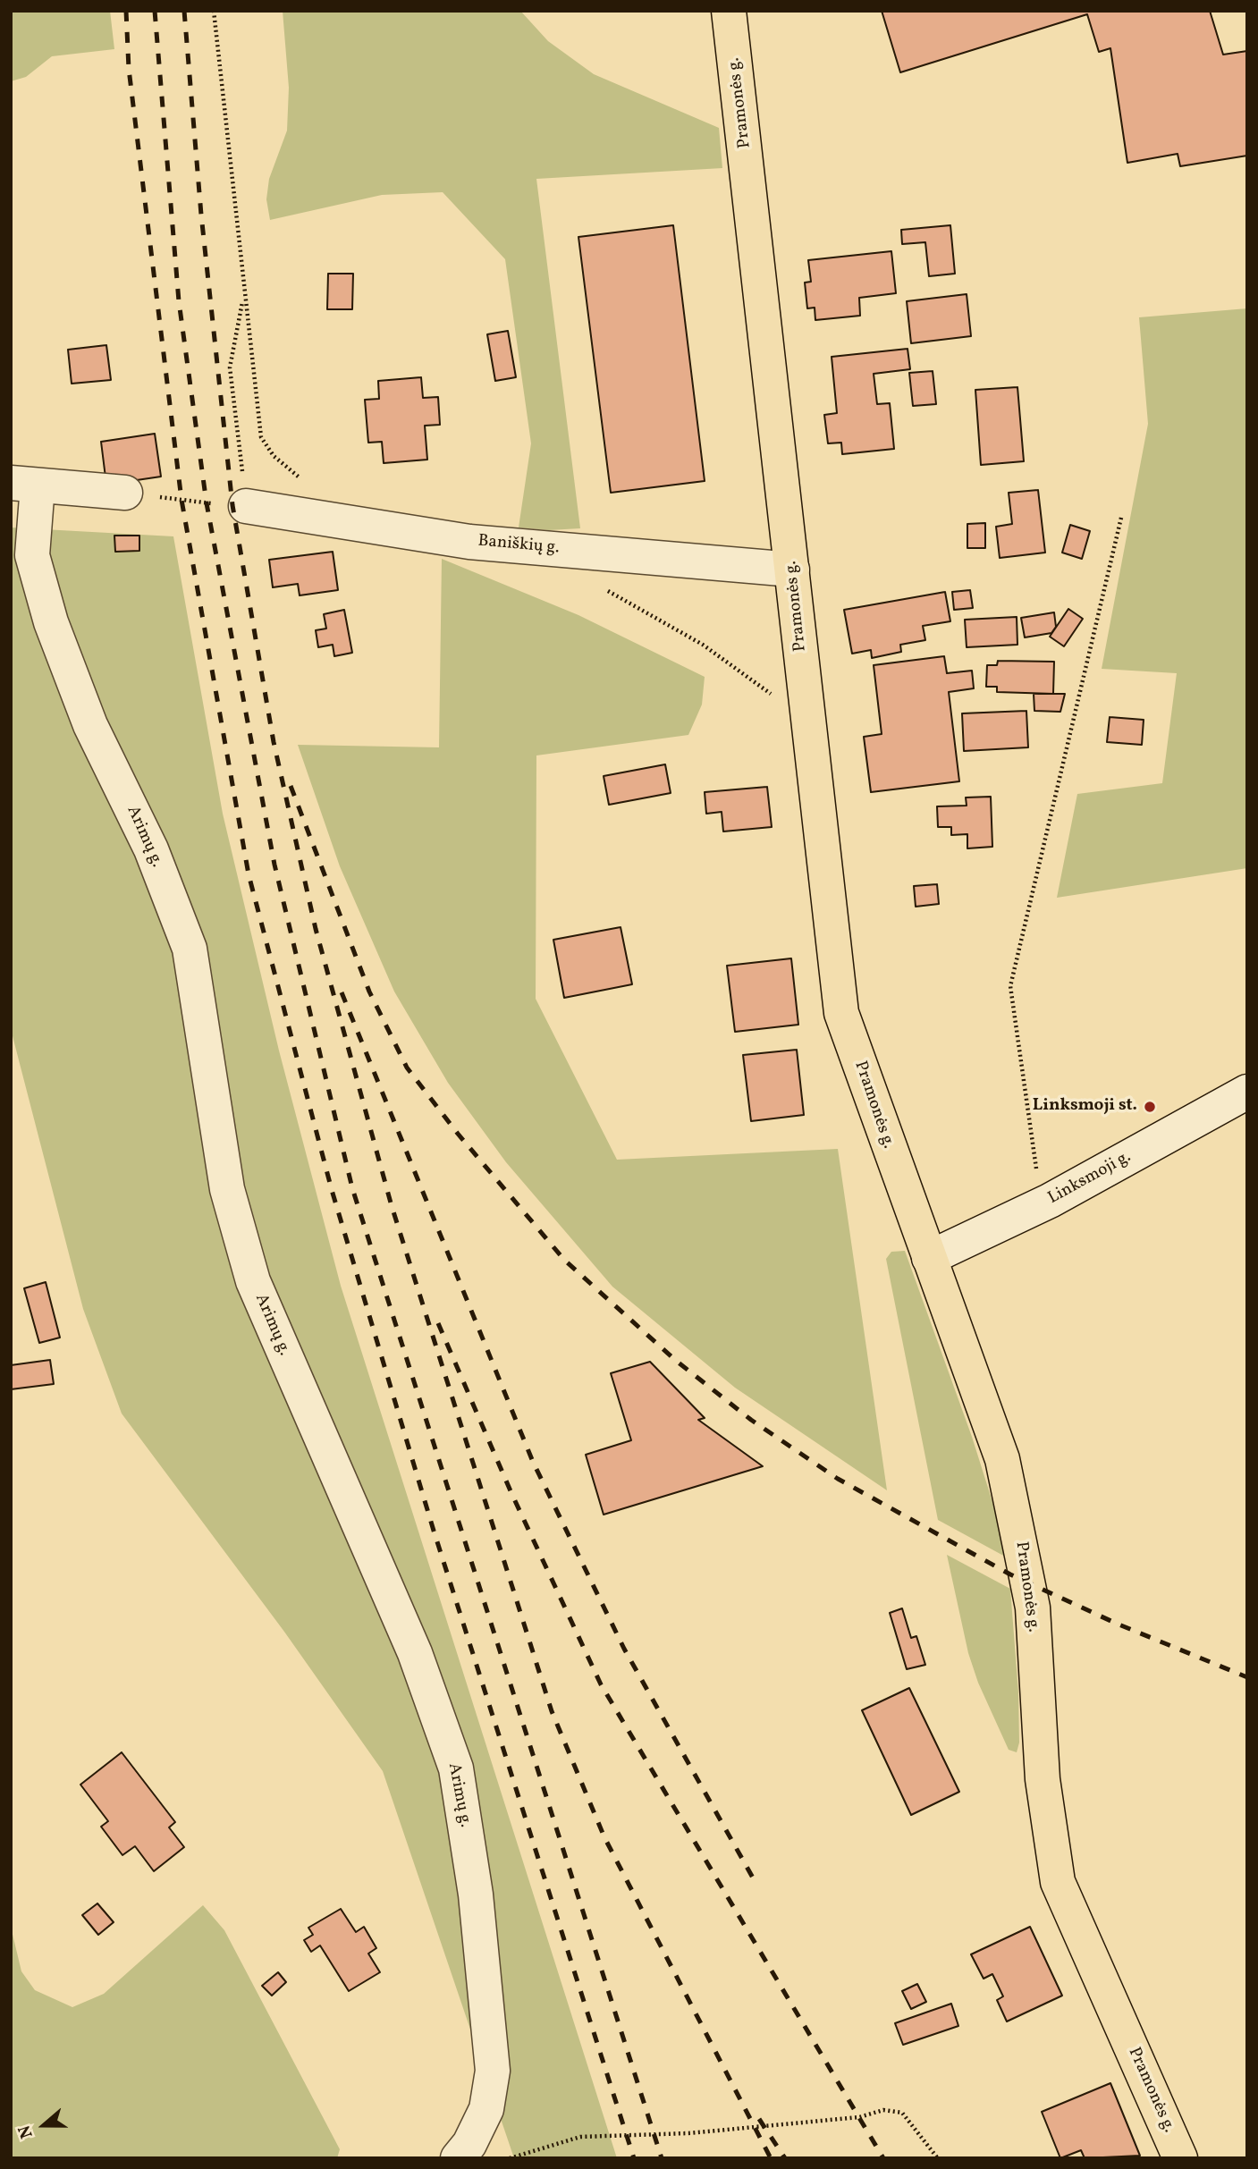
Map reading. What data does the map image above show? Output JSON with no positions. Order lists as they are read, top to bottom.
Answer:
{
  "streets": {
    "main road": ["Pramonės g."],
    "street": ["Baniškių g.", "Arimų g.", "Linksmoji g."]
  },
  "crossings": [
    ["Pramonės g.", "Baniškių g."],
    ["Pramonės g.", "Linksmoji g."]
  ],
  "places": ["Linksmoji st."],
  "north": "left"
}
